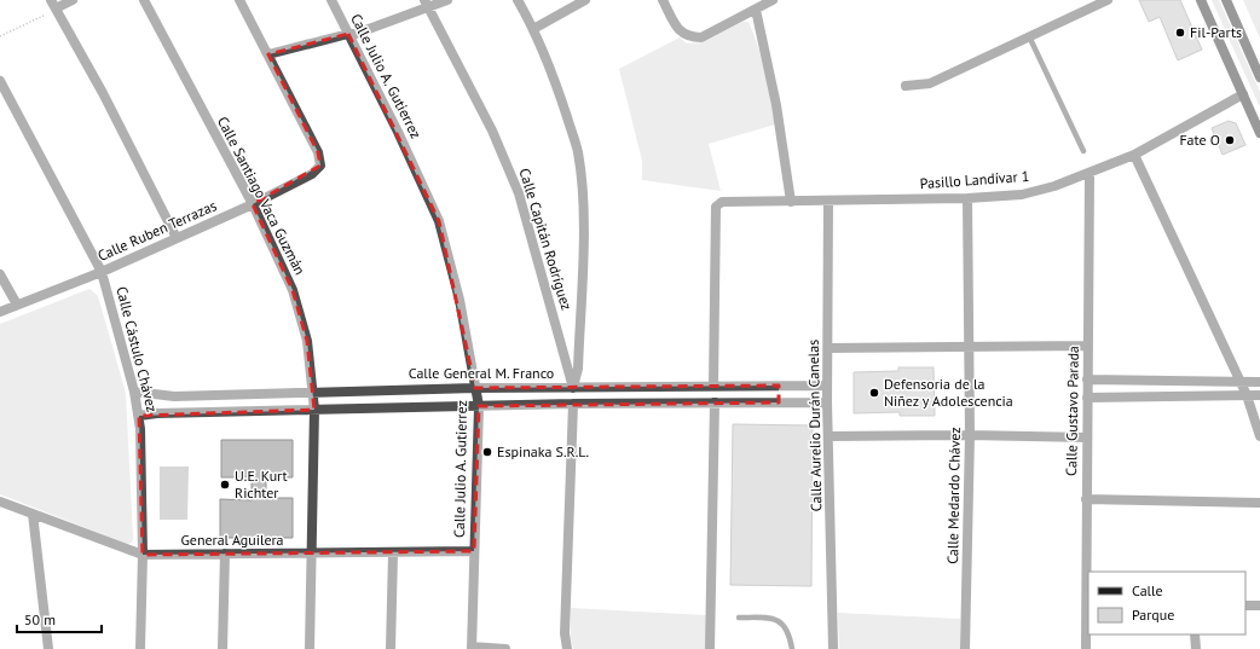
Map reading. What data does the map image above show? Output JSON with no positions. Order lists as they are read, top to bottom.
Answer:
{
  "streets": {
    "street": [
      "Calle Julio A. Gutierrez",
      "Pasillo Landívar 1",
      "Calle Santiago Vaca Guzmán",
      "Calle Ruben Terrazas",
      "Calle Capitán Rodríguez",
      "Calle Cástulo Chávez",
      "Calle General M. Franco",
      "Calle Gustavo Parada",
      "Calle Aurelio Durán Canelas",
      "Calle Medardo Chávez",
      "General Aguilera"
    ]
  },
  "crossings": [
    ["Calle Julio A. Gutierrez", "Calle General M. Franco"],
    ["Calle Julio A. Gutierrez", "General Aguilera"],
    ["Pasillo Landívar 1", "Calle General M. Franco"],
    ["Pasillo Landívar 1", "Calle Gustavo Parada"],
    ["Pasillo Landívar 1", "Calle Aurelio Durán Canelas"],
    ["Pasillo Landívar 1", "Calle Medardo Chávez"],
    ["Calle Santiago Vaca Guzmán", "Calle Ruben Terrazas"],
    ["Calle Santiago Vaca Guzmán", "Calle General M. Franco"],
    ["Calle Santiago Vaca Guzmán", "General Aguilera"],
    ["Calle Ruben Terrazas", "Calle Cástulo Chávez"],
    ["Calle Capitán Rodríguez", "Calle General M. Franco"],
    ["Calle Cástulo Chávez", "Calle General M. Franco"],
    ["Calle Cástulo Chávez", "General Aguilera"],
    ["Calle General M. Franco", "Calle Aurelio Durán Canelas"]
  ],
  "places": [
    "Fil-Parts",
    "Fate O",
    "Defensoria de la Niñez y Adolescencia",
    "Espinaka S.R.L.",
    "U.E. Kurt Richter"
  ],
  "legend": ["Calle", "Parque"],
  "scale_bar": "50 m"
}
